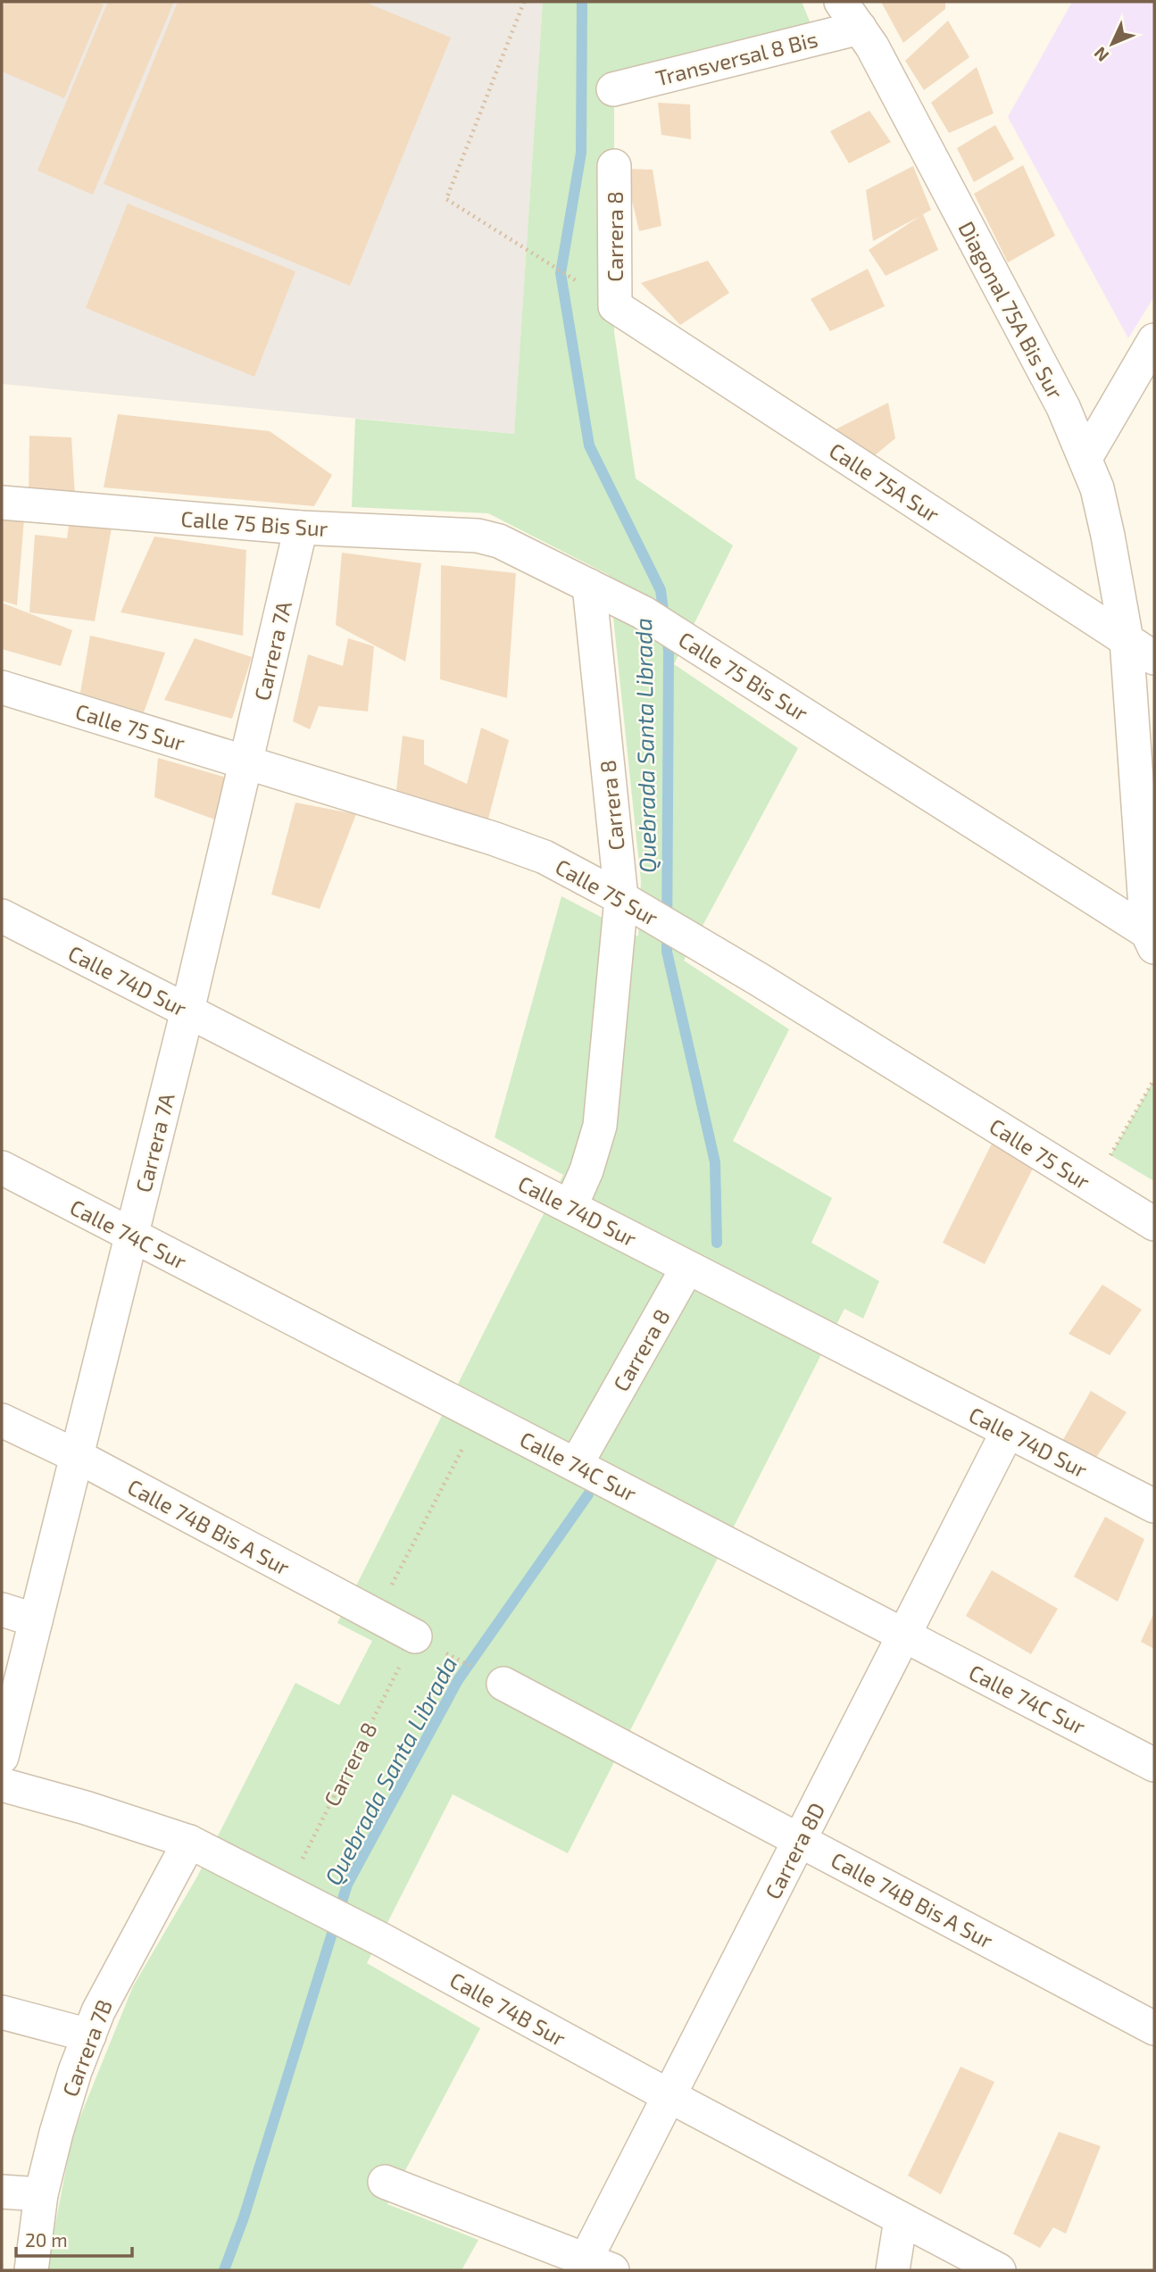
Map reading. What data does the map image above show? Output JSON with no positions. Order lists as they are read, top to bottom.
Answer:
{
  "streets": {
    "street": [
      "Transversal 8 Bis",
      "Carrera 8",
      "Diagonal 75A Bis Sur",
      "Calle 75A Sur",
      "Calle 75 Bis Sur",
      "Carrera 7A",
      "Calle 75 Sur",
      "Calle 74D Sur",
      "Calle 74C Sur",
      "Calle 74B Bis A Sur",
      "Carrera 8D",
      "Calle 74B Sur",
      "Carrera 7B"
    ]
  },
  "crossings": [
    ["Transversal 8 Bis", "Diagonal 75A Bis Sur"],
    ["Carrera 8", "Calle 75A Sur"],
    ["Carrera 8", "Calle 75 Bis Sur"],
    ["Carrera 8", "Calle 75 Sur"],
    ["Carrera 8", "Calle 74D Sur"],
    ["Carrera 8", "Calle 74C Sur"],
    ["Carrera 8", "Calle 74B Bis A Sur"],
    ["Carrera 8", "Calle 74B Sur"],
    ["Diagonal 75A Bis Sur", "Calle 75A Sur"],
    ["Diagonal 75A Bis Sur", "Calle 75 Bis Sur"],
    ["Calle 75 Bis Sur", "Carrera 7A"],
    ["Carrera 7A", "Calle 75 Sur"],
    ["Carrera 7A", "Calle 74D Sur"],
    ["Carrera 7A", "Calle 74C Sur"],
    ["Carrera 7A", "Calle 74B Bis A Sur"],
    ["Calle 74D Sur", "Carrera 8D"],
    ["Calle 74C Sur", "Carrera 8D"],
    ["Calle 74B Bis A Sur", "Carrera 8D"],
    ["Carrera 8D", "Calle 74B Sur"],
    ["Calle 74B Sur", "Carrera 7B"]
  ],
  "water": ["Quebrada Santa Librada"],
  "scale_bar": "20 m",
  "north": "bottom left"
}
